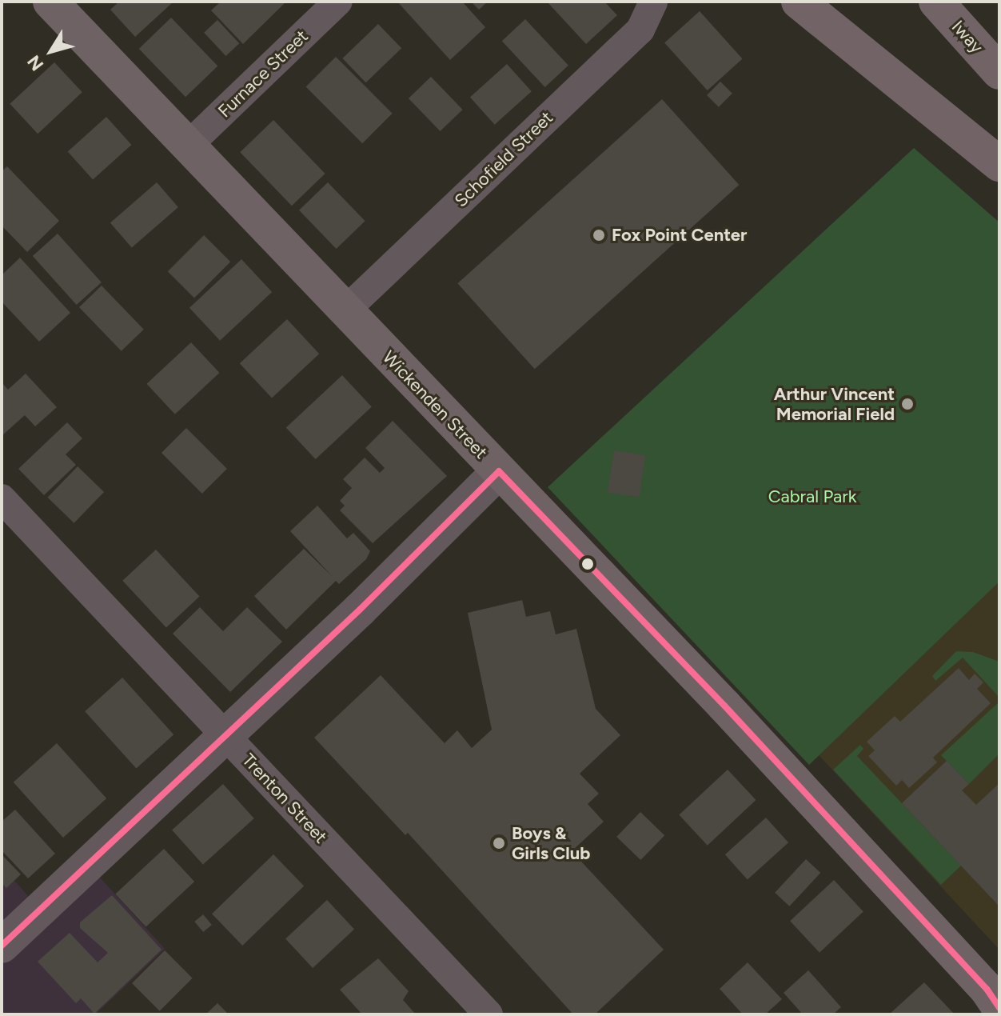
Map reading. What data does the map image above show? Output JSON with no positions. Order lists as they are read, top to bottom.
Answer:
{
  "streets": {
    "highway": ["Iway"],
    "main road": ["Wickenden Street"],
    "street": ["Furnace Street", "Schofield Street", "Trenton Street"]
  },
  "crossings": [
    ["Furnace Street", "Wickenden Street"],
    ["Schofield Street", "Wickenden Street"]
  ],
  "parks": ["Cabral Park"],
  "places": ["Fox Point Center", "Arthur Vincent Memorial Field", "Boys & Girls Club"],
  "north": "bottom left"
}
